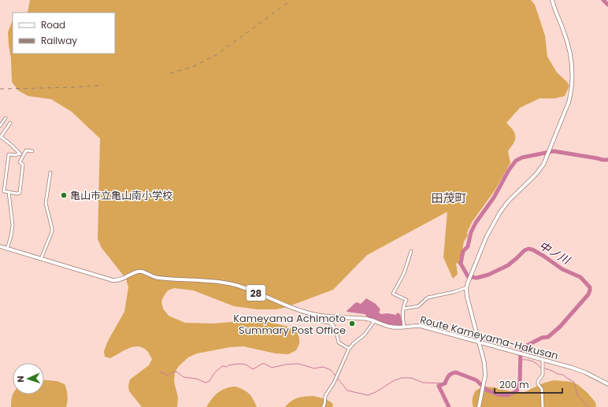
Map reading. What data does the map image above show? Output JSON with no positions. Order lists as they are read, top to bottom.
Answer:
{
  "streets": {
    "main road": ["28", "Route Kameyama-Hakusan"]
  },
  "districts": ["田茂町"],
  "water": ["中ノ川"],
  "places": ["亀山市立亀山南小学校", "Kameyama Achimoto Summary Post Office"],
  "legend": ["Road", "Railway"],
  "scale_bar": "200 m",
  "north": "left"
}
